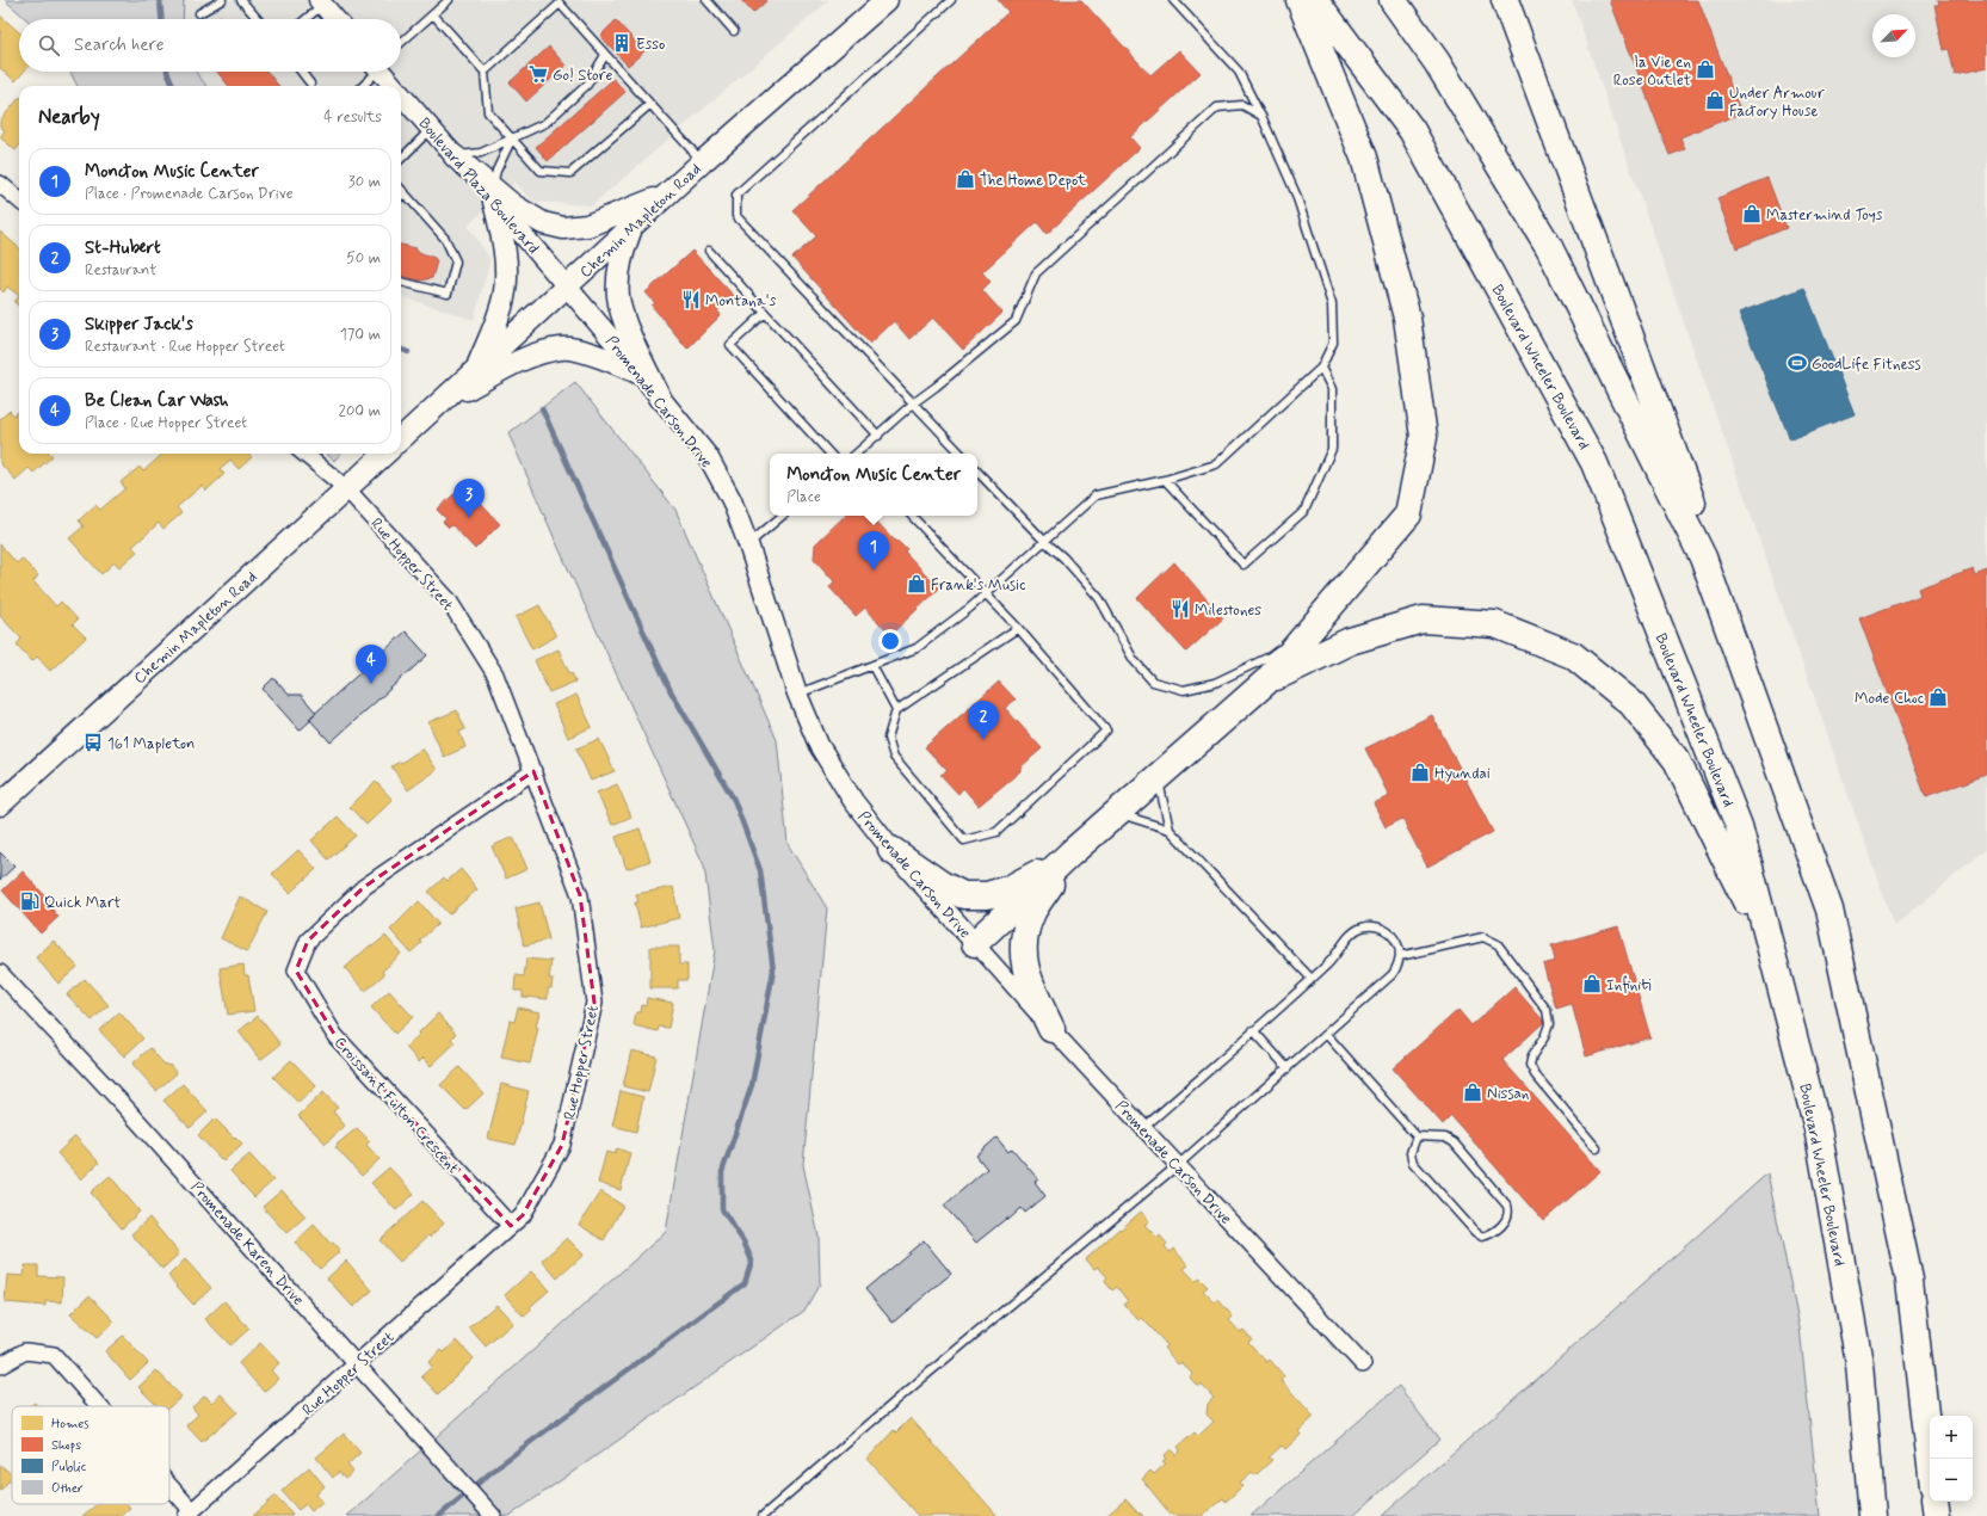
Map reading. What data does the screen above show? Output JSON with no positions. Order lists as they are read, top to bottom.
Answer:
{
  "streets": {
    "highway": ["Boulevard Wheeler Boulevard"],
    "main road": ["Chemin Mapleton Road"],
    "street": [
      "Boulevard Plaza Boulevard",
      "Promenade Carson Drive",
      "Rue Hopper Street",
      "Croissant Fulton Crescent",
      "Promenade Karen Drive"
    ]
  },
  "crossings": [
    ["Boulevard Plaza Boulevard", "Chemin Mapleton Road"],
    ["Boulevard Plaza Boulevard", "Promenade Carson Drive"],
    ["Chemin Mapleton Road", "Promenade Carson Drive"],
    ["Chemin Mapleton Road", "Rue Hopper Street"],
    ["Rue Hopper Street", "Croissant Fulton Crescent"],
    ["Rue Hopper Street", "Promenade Karen Drive"]
  ],
  "places": {
    "building": ["Esso"],
    "shop": [
      "la Vie en Rose Outlet",
      "Under Armour Factory House",
      "The Home Depot",
      "Mastermind Toys",
      "Frank's Music",
      "Mode Choc",
      "Hyundai",
      "Infiniti",
      "Nissan"
    ],
    "supermarket": ["Go! Store"],
    "restaurant": ["Montana's", "Milestones"],
    "sports": ["GoodLife Fitness"],
    "bus stop": ["161 Mapleton"],
    "fuel station": ["Quick Mart"]
  },
  "legend": [
    "Homes",
    "Shops",
    "Public",
    "Other"
  ],
  "north": "top right",
  "page": {
    "search": "Search here",
    "heading": ["Nearby", "4 results"],
    "list": [
      {
        "mark": "1",
        "name": "Moncton Music Center",
        "note": "Place · Promenade Carson Drive",
        "value": "30 m"
      },
      {
        "mark": "2",
        "name": "St-Hubert",
        "note": "Restaurant",
        "value": "50 m"
      },
      {
        "mark": "3",
        "name": "Skipper Jack's",
        "note": "Restaurant · Rue Hopper Street",
        "value": "170 m"
      },
      {
        "mark": "4",
        "name": "Be Clean Car Wash",
        "note": "Place · Rue Hopper Street",
        "value": "200 m"
      }
    ],
    "popup": ["Moncton Music Center", "Place"],
    "pins": [
      "3",
      "1",
      "4",
      "2"
    ],
    "map_buttons": ["+", "−"]
  }
}
